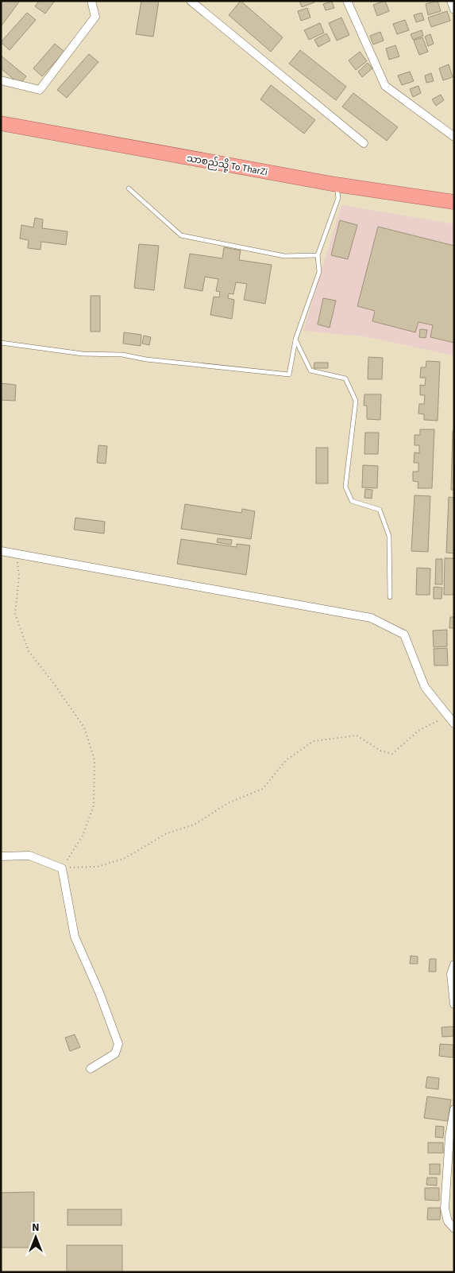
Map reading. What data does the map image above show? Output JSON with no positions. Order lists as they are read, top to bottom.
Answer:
{
  "streets": {
    "highway": ["သာစည်သို့ To TharZi"]
  },
  "north": "top"
}
